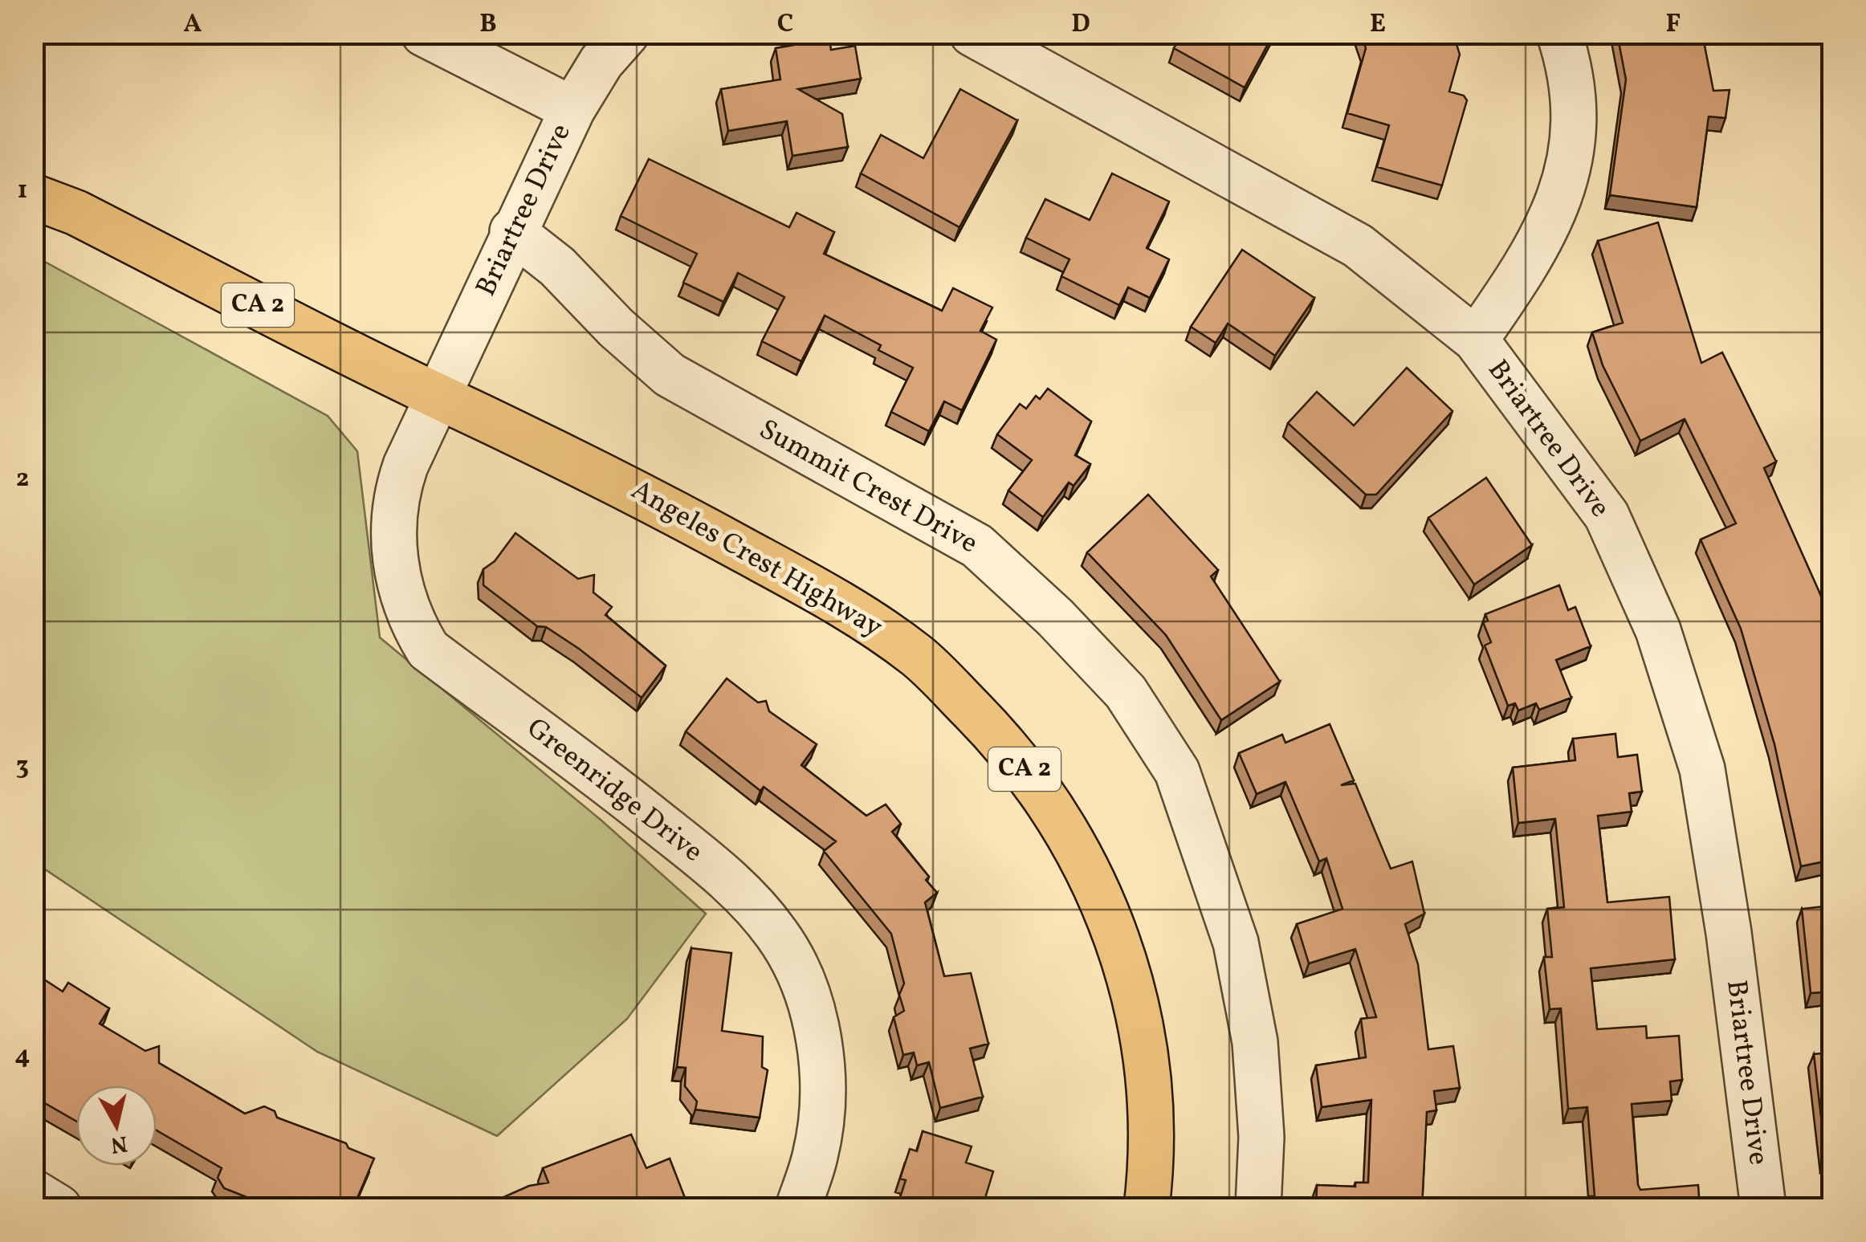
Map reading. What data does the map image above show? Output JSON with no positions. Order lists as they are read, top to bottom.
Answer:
{
  "streets": {
    "main road": ["CA 2", "Angeles Crest Highway"],
    "street": ["Briartree Drive", "Summit Crest Drive", "Greenridge Drive"]
  },
  "crossings": [
    ["Briartree Drive", "Summit Crest Drive"],
    ["Briartree Drive", "Angeles Crest Highway"],
    ["Briartree Drive", "Greenridge Drive"],
    ["Angeles Crest Highway", "Greenridge Drive"]
  ],
  "north": "bottom",
  "grid": {
    "columns": [
      "A",
      "B",
      "C",
      "D",
      "E",
      "F"
    ],
    "rows": [
      "1",
      "2",
      "3",
      "4"
    ]
  }
}
